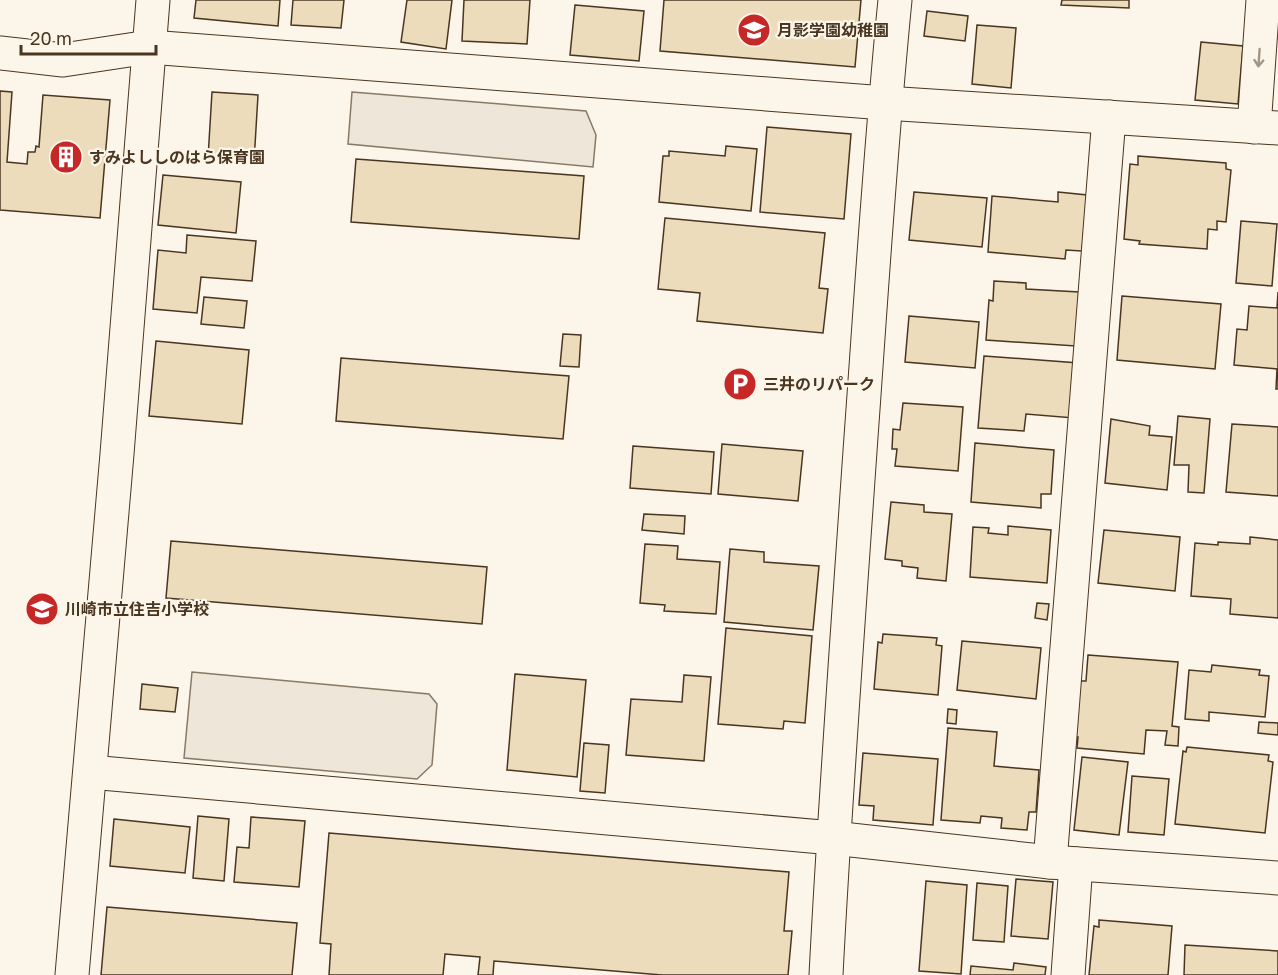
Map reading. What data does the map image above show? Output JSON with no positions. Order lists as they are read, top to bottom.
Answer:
{
  "places": {
    "school or university": ["月影学園幼稚園", "川崎市立住吉小学校"],
    "building": ["すみよししのはら保育園"],
    "parking": ["三井のリパーク"]
  },
  "scale_bar": "20 m"
}
